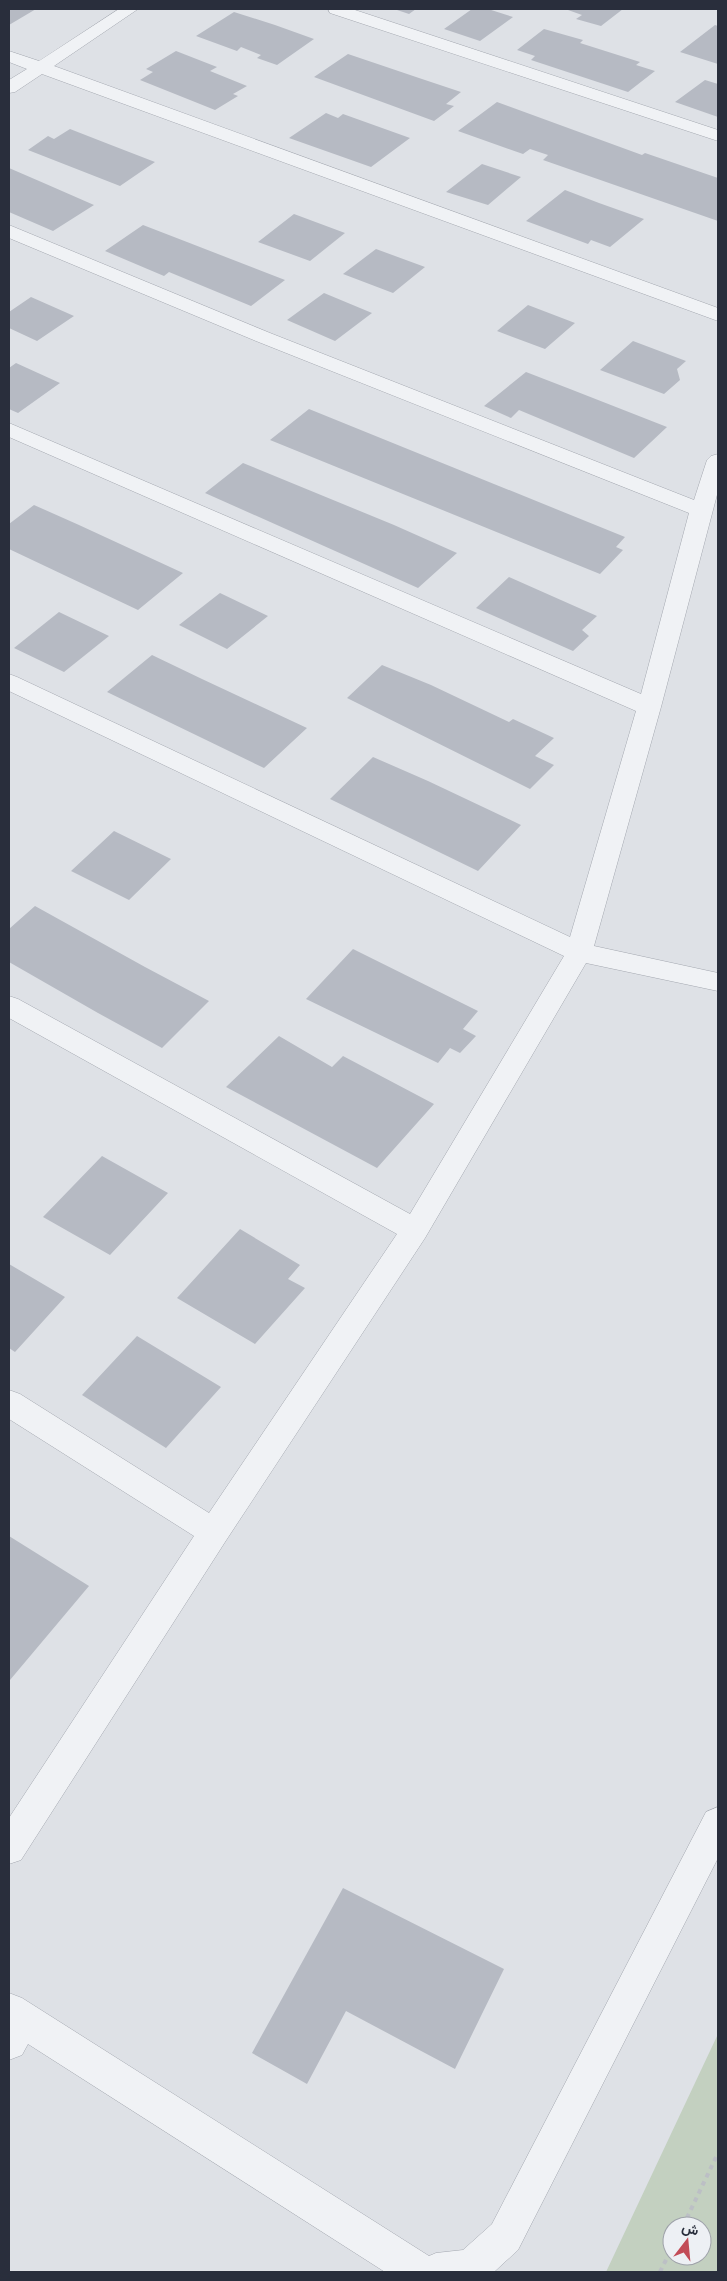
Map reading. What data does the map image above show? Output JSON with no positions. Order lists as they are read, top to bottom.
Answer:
{
  "north": "top"
}
